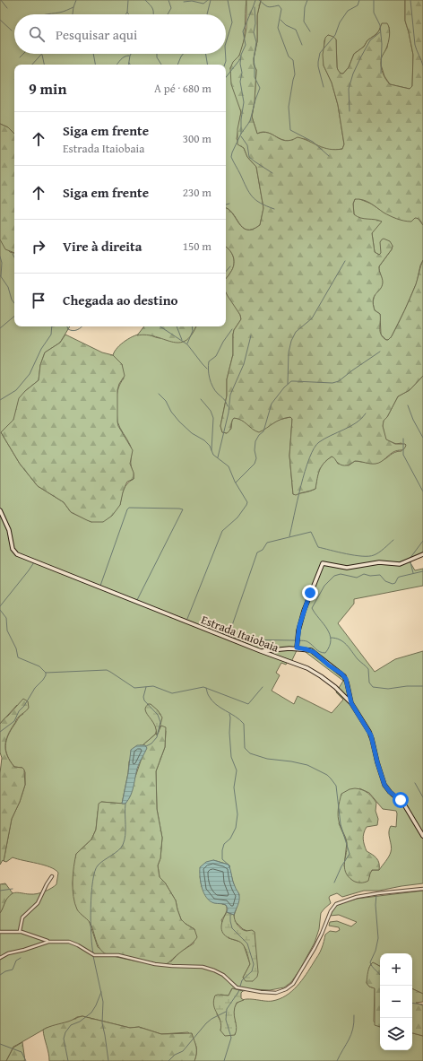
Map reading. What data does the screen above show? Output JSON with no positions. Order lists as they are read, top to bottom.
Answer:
{
  "streets": {
    "street": ["Estrada Itaiobaia"]
  },
  "page": {
    "search": "Pesquisar aqui",
    "heading": ["9 min", "A pé · 680 m"],
    "list": [
      ["Siga em frente", "Estrada Itaiobaia", "300 m"],
      ["Siga em frente", "230 m"],
      ["Vire à direita", "150 m"],
      "Chegada ao destino"
    ],
    "map_buttons": ["+", "−"]
  }
}
